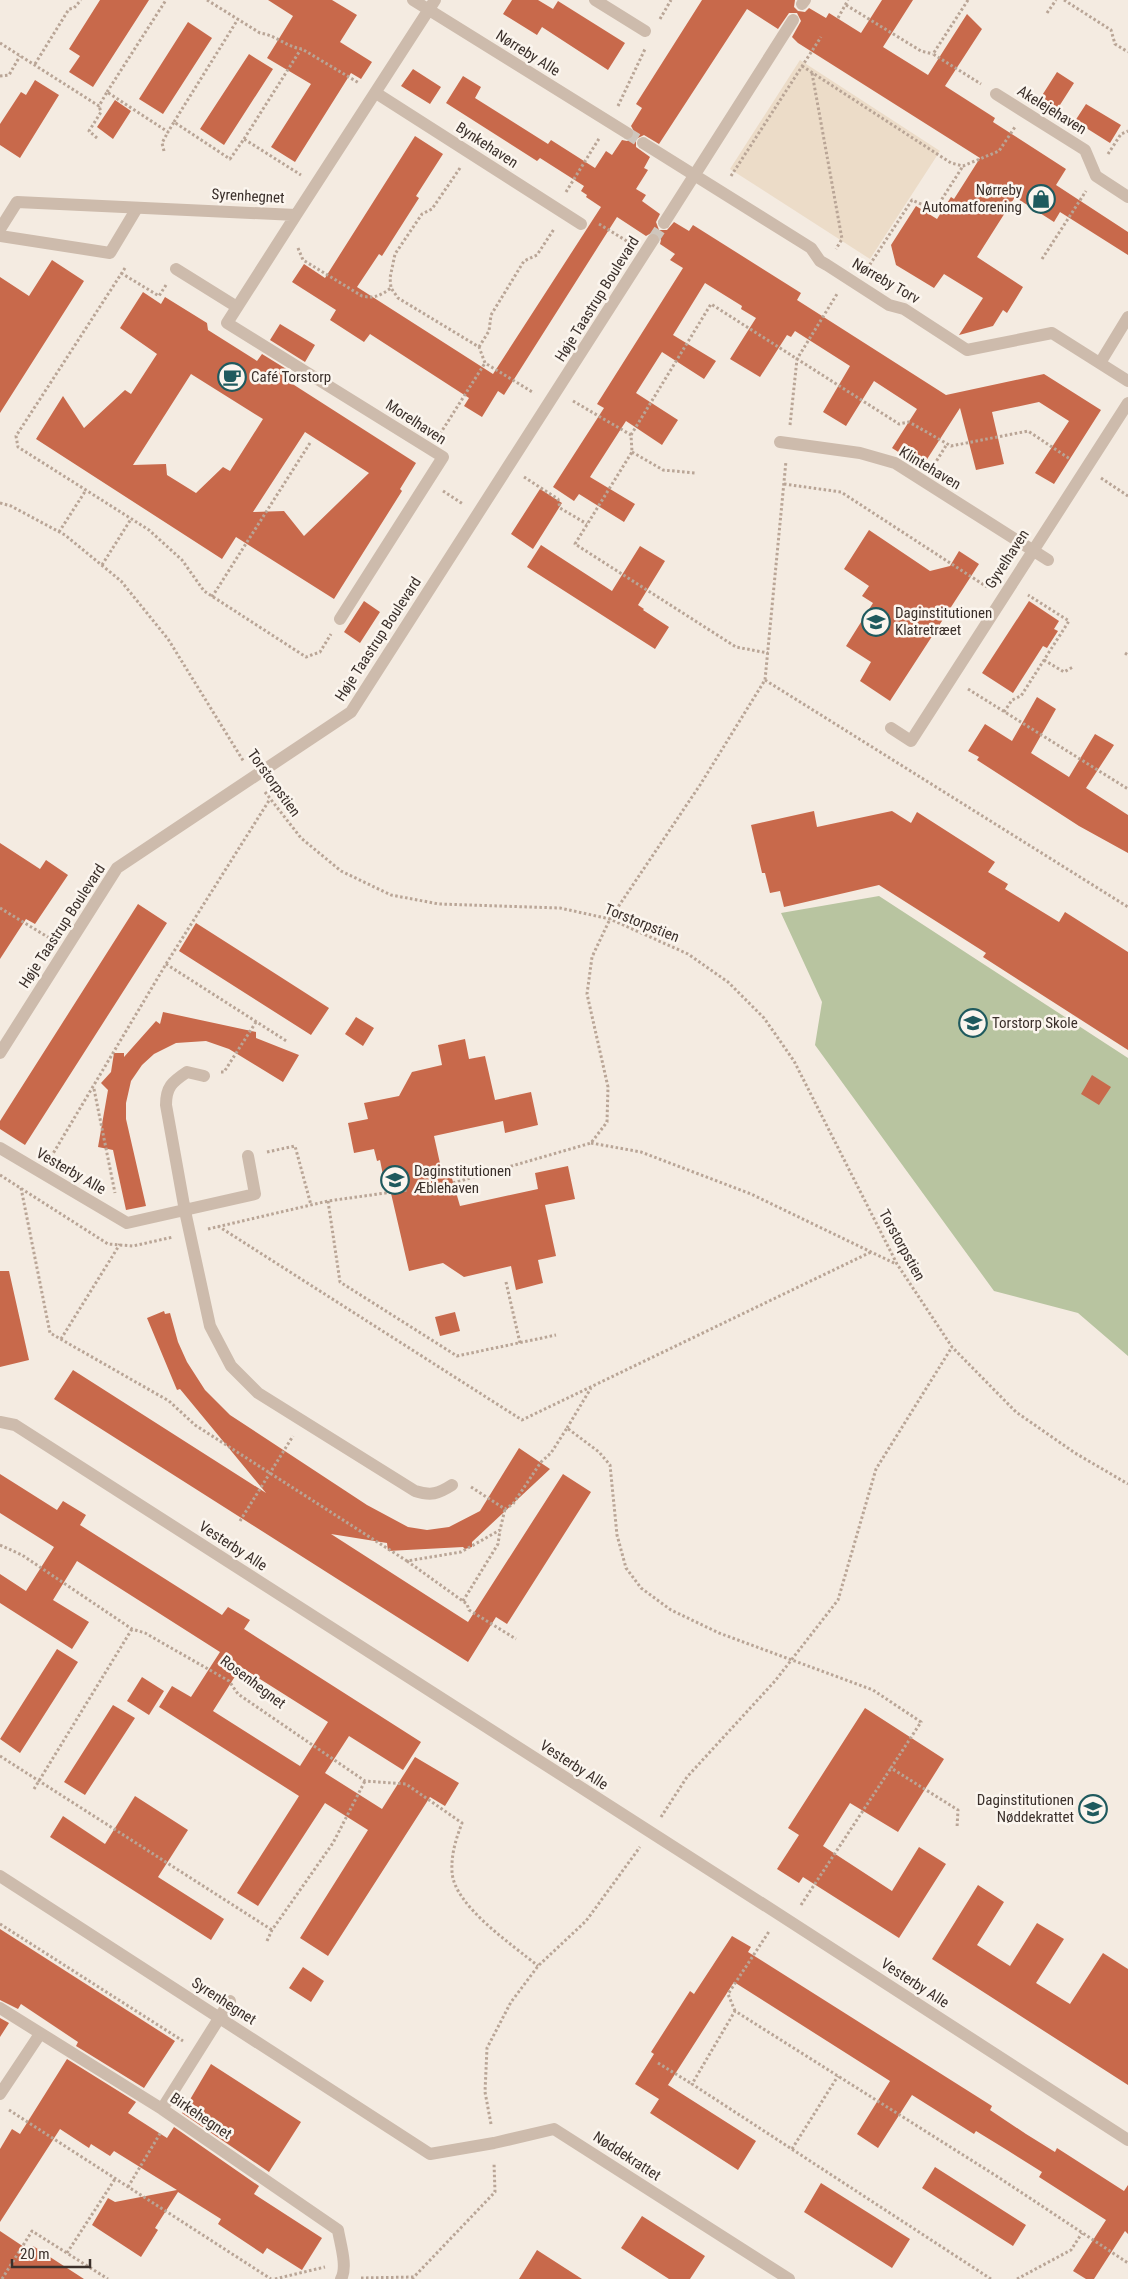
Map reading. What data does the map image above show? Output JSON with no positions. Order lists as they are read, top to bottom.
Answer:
{
  "streets": {
    "street": [
      "Nørreby Alle",
      "Akelejehaven",
      "Bynkehaven",
      "Syrenhegnet",
      "Nørreby Torv",
      "Høje Taastrup Boulevard",
      "Morelhaven",
      "Klintehaven",
      "Gyvelhaven",
      "Vesterby Alle",
      "Birkehegnet",
      "Nøddekrattet"
    ],
    "path": ["Torstorpstien", "Rosenhegnet"]
  },
  "crossings": [
    ["Nørreby Alle", "Syrenhegnet"],
    ["Bynkehaven", "Syrenhegnet"],
    ["Syrenhegnet", "Morelhaven"],
    ["Syrenhegnet", "Nøddekrattet"],
    ["Høje Taastrup Boulevard", "Torstorpstien"],
    ["Klintehaven", "Gyvelhaven"]
  ],
  "places": {
    "shop": ["Nørreby Automatforening"],
    "cafe": ["Café Torstorp"],
    "school or university": [
      "Daginstitutionen Klatretræet",
      "Torstorp Skole",
      "Daginstitutionen Æblehaven",
      "Daginstitutionen Nøddekrattet"
    ]
  },
  "scale_bar": "20 m"
}
